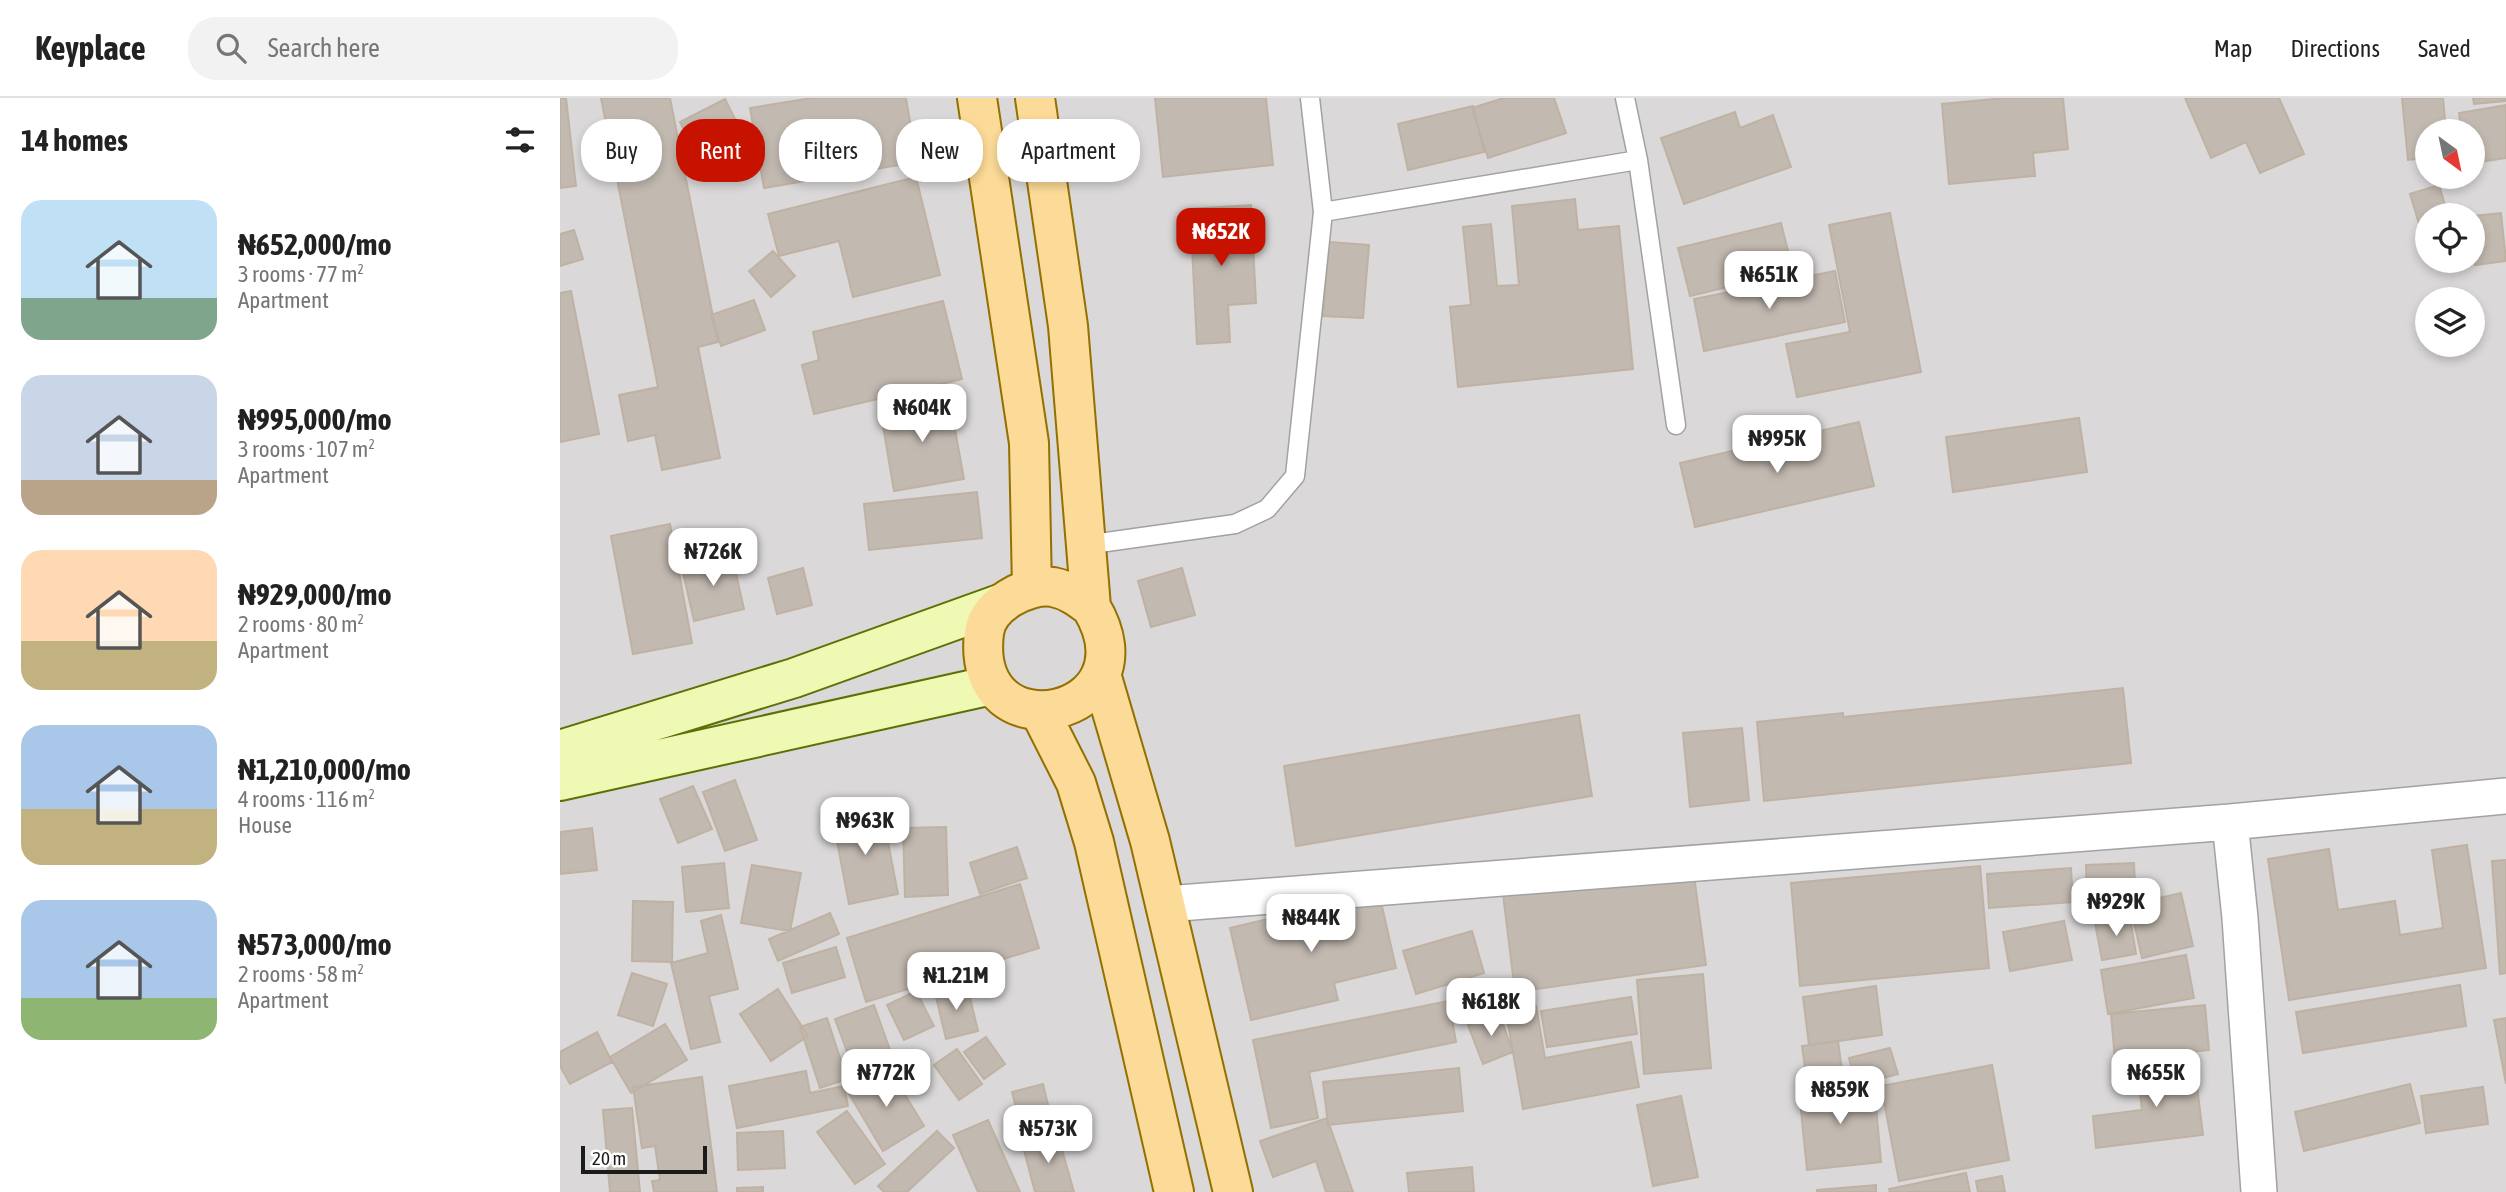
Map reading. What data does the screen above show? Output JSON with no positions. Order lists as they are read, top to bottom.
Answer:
{
  "scale_bar": "20 m",
  "north": "bottom right",
  "page": {
    "header": "Keyplace",
    "search": "Search here",
    "nav": ["Map", "Directions", "Saved"],
    "heading": "14 homes",
    "chip": [
      "Buy",
      "Rent",
      "Filters",
      "New",
      "Apartment"
    ],
    "list": [
      {
        "name": "₦652,000/mo",
        "note": "3 rooms · 77 m² · Apartment"
      },
      {
        "name": "₦995,000/mo",
        "note": "3 rooms · 107 m² · Apartment"
      },
      {
        "name": "₦929,000/mo",
        "note": "2 rooms · 80 m² · Apartment"
      },
      {
        "name": "₦1,210,000/mo",
        "note": "4 rooms · 116 m² · House"
      },
      {
        "name": "₦573,000/mo",
        "note": "2 rooms · 58 m² · Apartment"
      }
    ],
    "price": [
      "₦652K",
      "₦651K",
      "₦604K",
      "₦995K",
      "₦726K",
      "₦963K",
      "₦929K",
      "₦844K",
      "₦1.21M",
      "₦618K",
      "₦772K",
      "₦655K",
      "₦859K",
      "₦573K"
    ],
    "scale": "20 m"
  }
}
